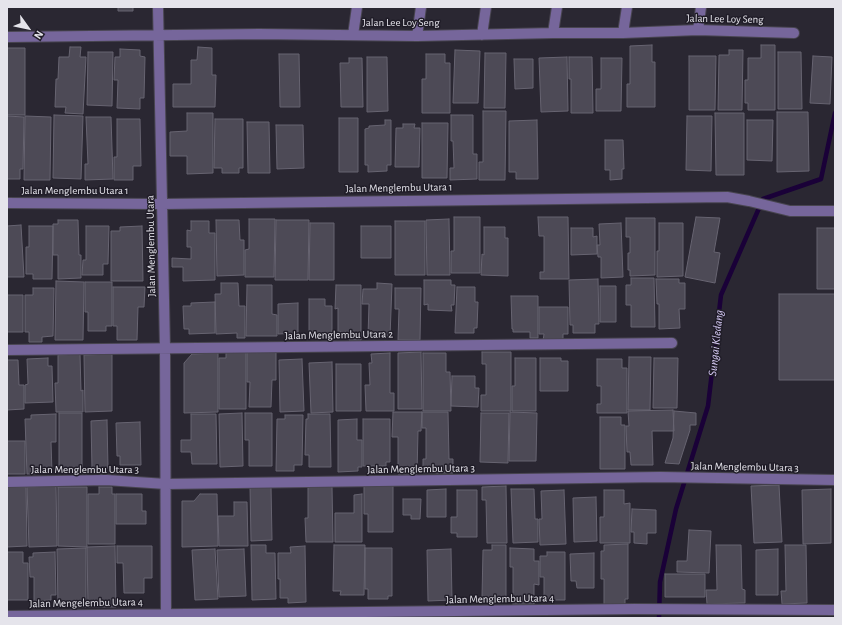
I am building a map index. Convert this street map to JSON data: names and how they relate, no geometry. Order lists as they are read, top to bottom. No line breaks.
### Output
{"streets":{"street":["Jalan Lee Loy Seng","Jalan Menglembu Utara 1","Jalan Menglembu Utara","Jalan Menglembu Utara 2","Jalan Menglembu Utara 3","Jalan Menglembu Utara 4","Jalan Mengelembu Utara 4"]},"crossings":[["Jalan Lee Loy Seng","Jalan Menglembu Utara"],["Jalan Menglembu Utara 1","Jalan Menglembu Utara"],["Jalan Menglembu Utara","Jalan Menglembu Utara 2"],["Jalan Menglembu Utara","Jalan Menglembu Utara 3"],["Jalan Menglembu Utara","Jalan Menglembu Utara 4"],["Jalan Menglembu Utara","Jalan Mengelembu Utara 4"],["Jalan Menglembu Utara 4","Jalan Mengelembu Utara 4"]],"water":["Sungai Kledang"],"north":"bottom right"}
